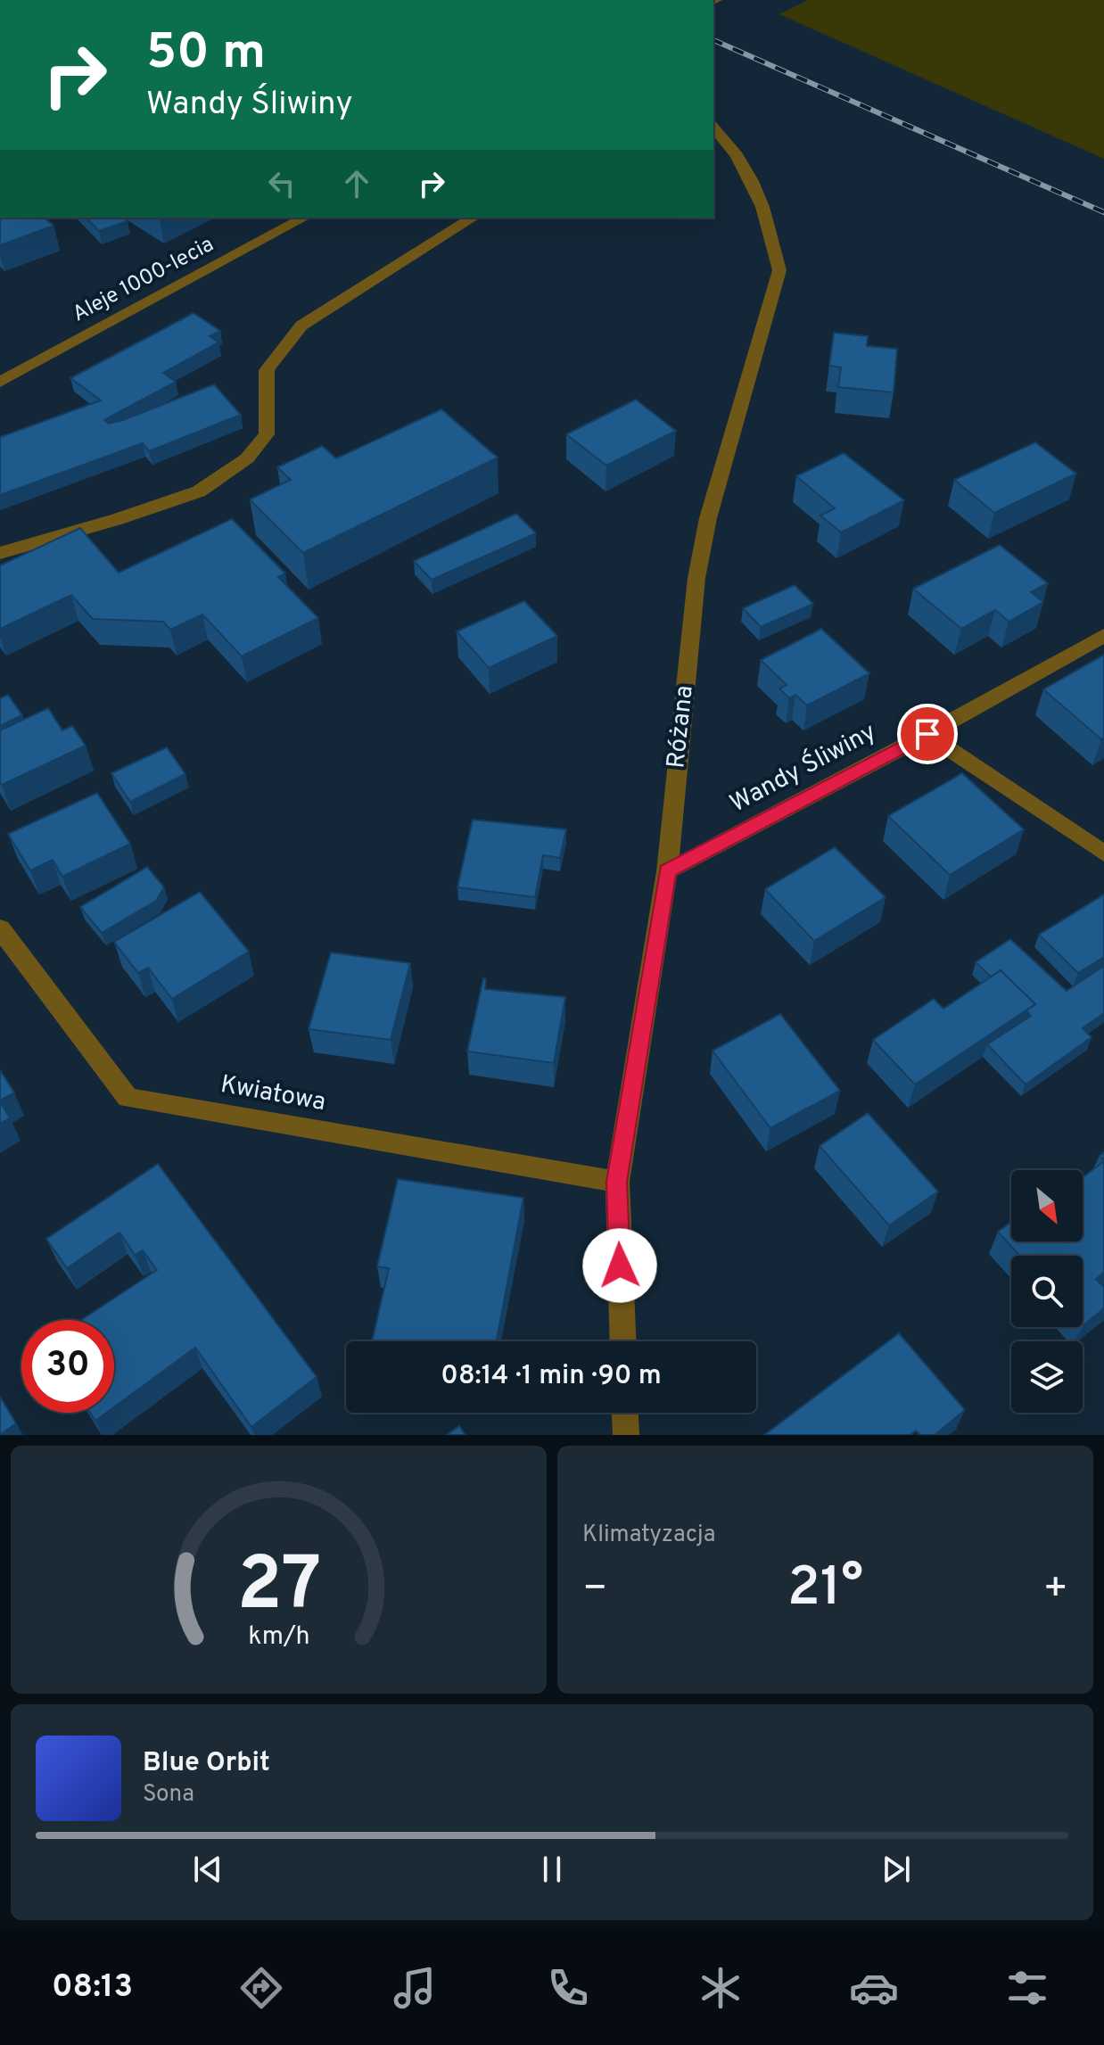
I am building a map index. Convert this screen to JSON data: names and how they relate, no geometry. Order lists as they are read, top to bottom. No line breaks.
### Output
{"streets":{"street":["Aleje 1000-lecia","Różana","Wandy Śliwiny","Kwiatowa"]},"crossings":[["Różana","Wandy Śliwiny"],["Różana","Kwiatowa"]],"north":"bottom right","page":{"turn":["50 m","Wandy Śliwiny"],"limit":"30","trip":"08:14 · 1 min · 90 m","tile":"Klimatyzacja","heat":["−","21°","+"],"song":["Blue Orbit","Sona"],"tabs":"08:13","gauge":["27","km/h"]}}
